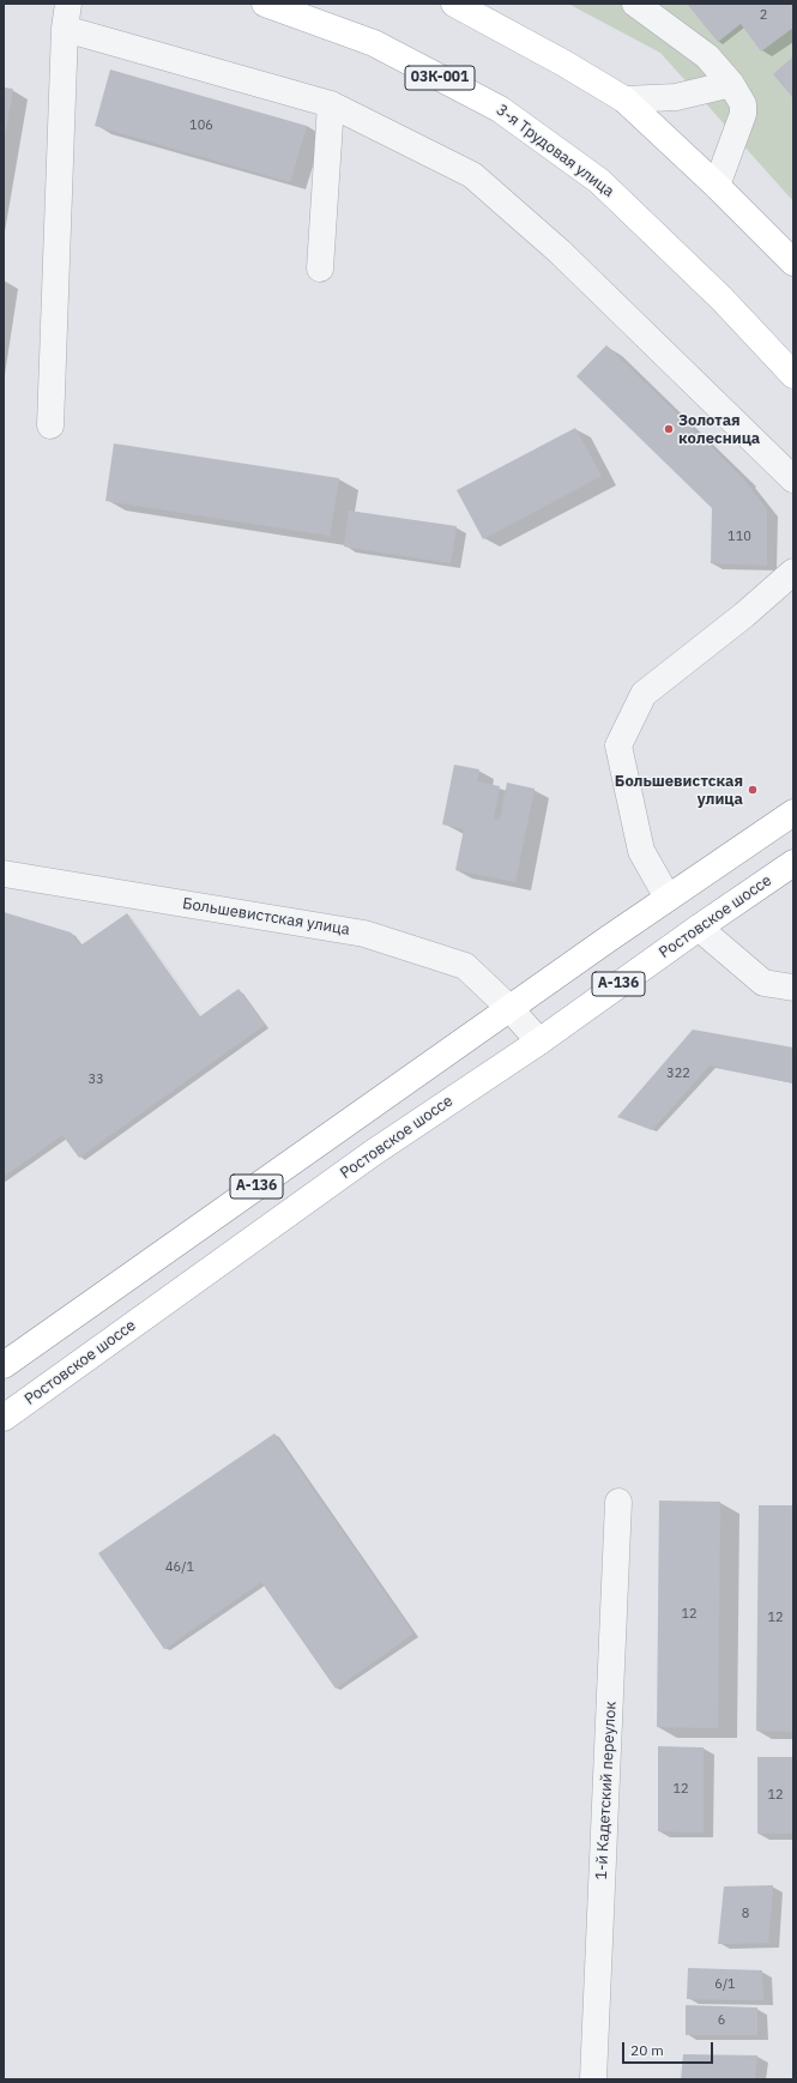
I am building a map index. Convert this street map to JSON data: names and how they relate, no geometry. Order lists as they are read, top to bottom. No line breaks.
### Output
{"streets":{"main road":["03К-001","3-я Трудовая улица","Ростовское шоссе","А-136"],"street":["Большевистская улица","1-й Кадетский переулок"]},"crossings":[["Большевистская улица","Ростовское шоссе"],["Большевистская улица","А-136"]],"places":["Золотая колесница","Большевистская улица"],"house_numbers":["2","106","110","322","33","46/1","12","12","12","12","8","6/1","6"],"scale_bar":"20 m"}
